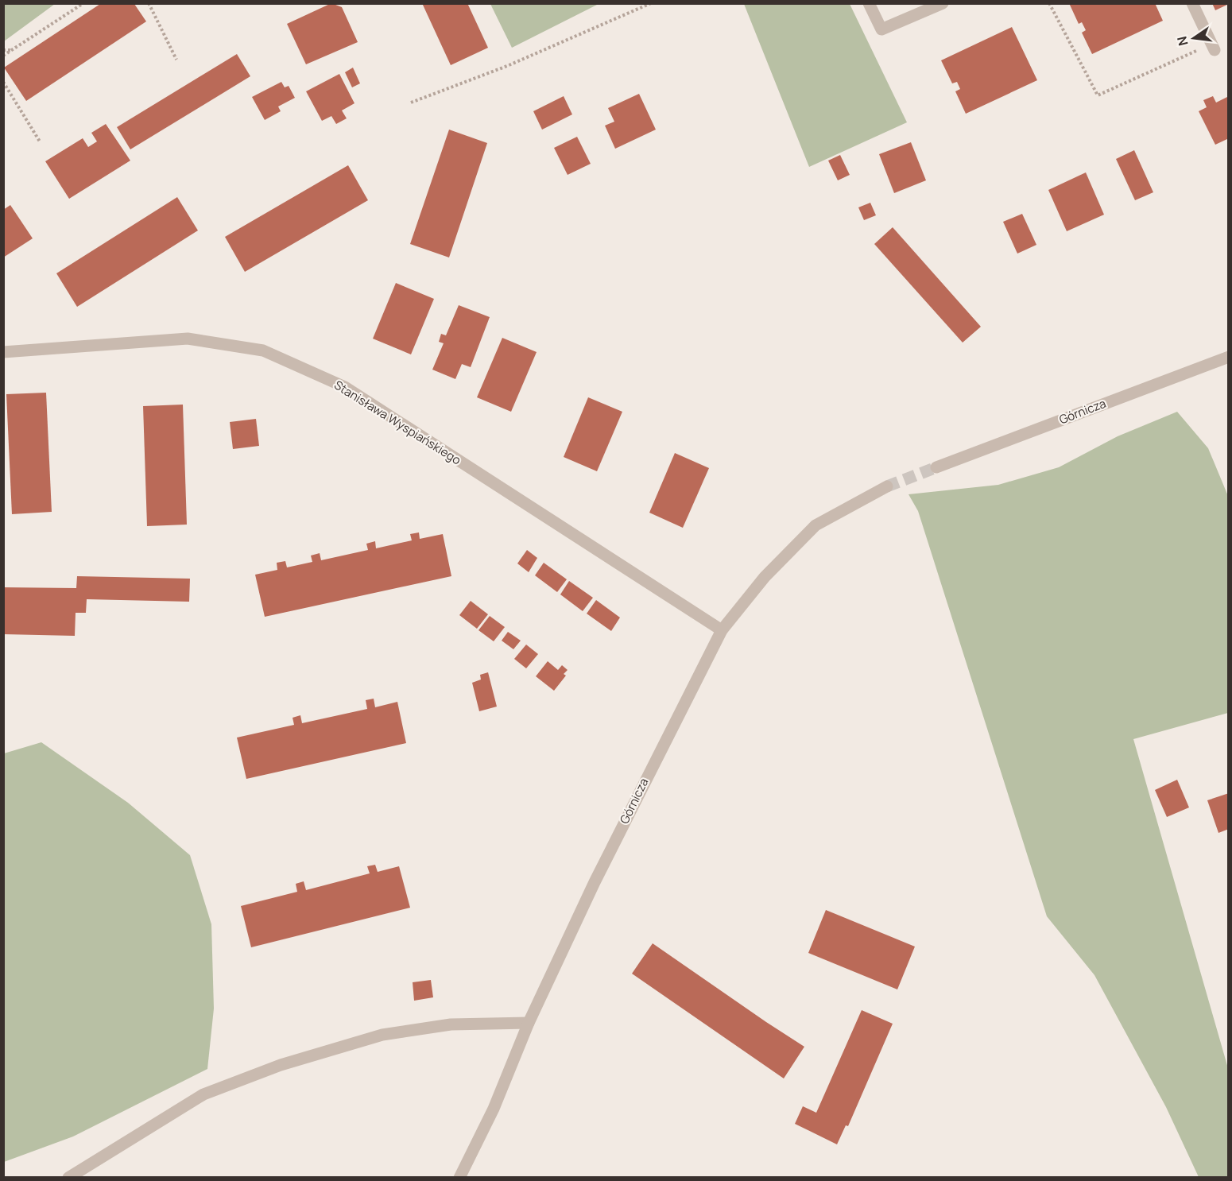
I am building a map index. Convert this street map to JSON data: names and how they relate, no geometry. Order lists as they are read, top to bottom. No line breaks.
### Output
{"streets":{"street":["Górnicza","Stanisława Wyspiańskiego"]},"crossings":[["Górnicza","Stanisława Wyspiańskiego"]],"north":"left"}
